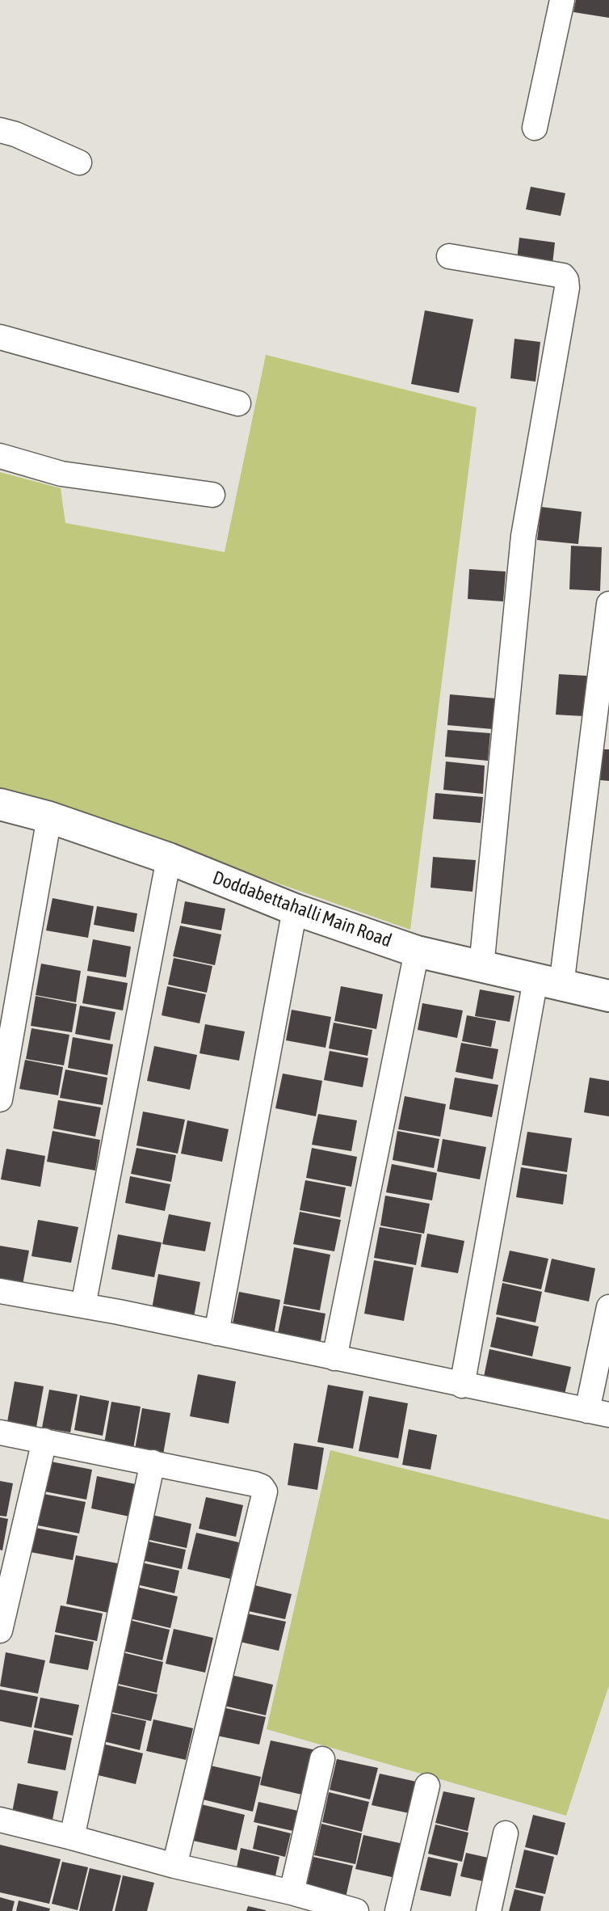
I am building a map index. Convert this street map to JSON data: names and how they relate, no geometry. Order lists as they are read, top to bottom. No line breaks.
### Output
{"streets":{"street":["Doddabettahalli Main Road"]}}
